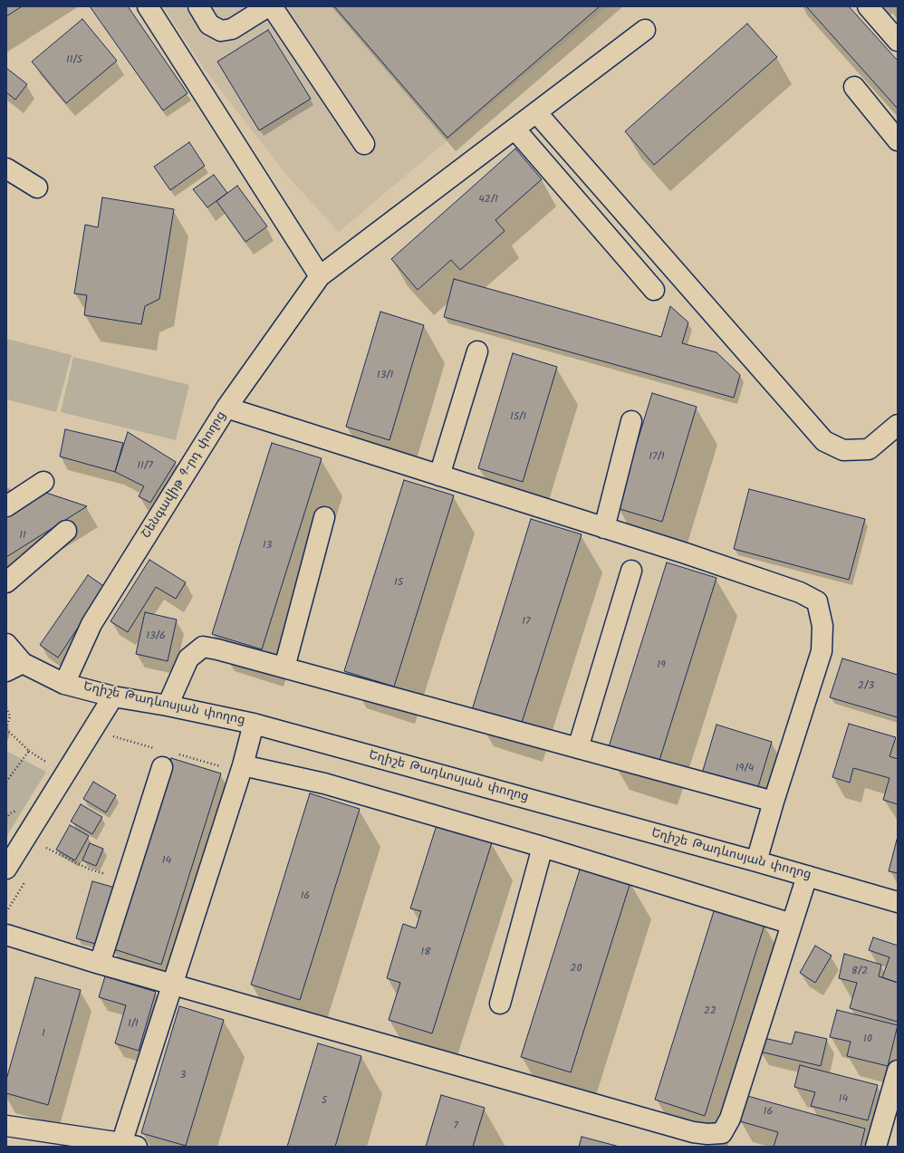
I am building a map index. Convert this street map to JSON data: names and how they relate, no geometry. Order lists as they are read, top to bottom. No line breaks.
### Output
{"streets":{"street":["Շենգավիթ 9-րդ փողոց","Եղիշե Թադևոսյան փողոց"]},"crossings":[["Շենգավիթ 9-րդ փողոց","Եղիշե Թադևոսյան փողոց"]],"house_numbers":["11/5","42/1","13/1","15/1","17/1","11/7","11","13","15","17","13/6","19","2/3","19/4","14","16","18","20","8/2","22","1/1","1","10","3","14","5","16","7"]}
